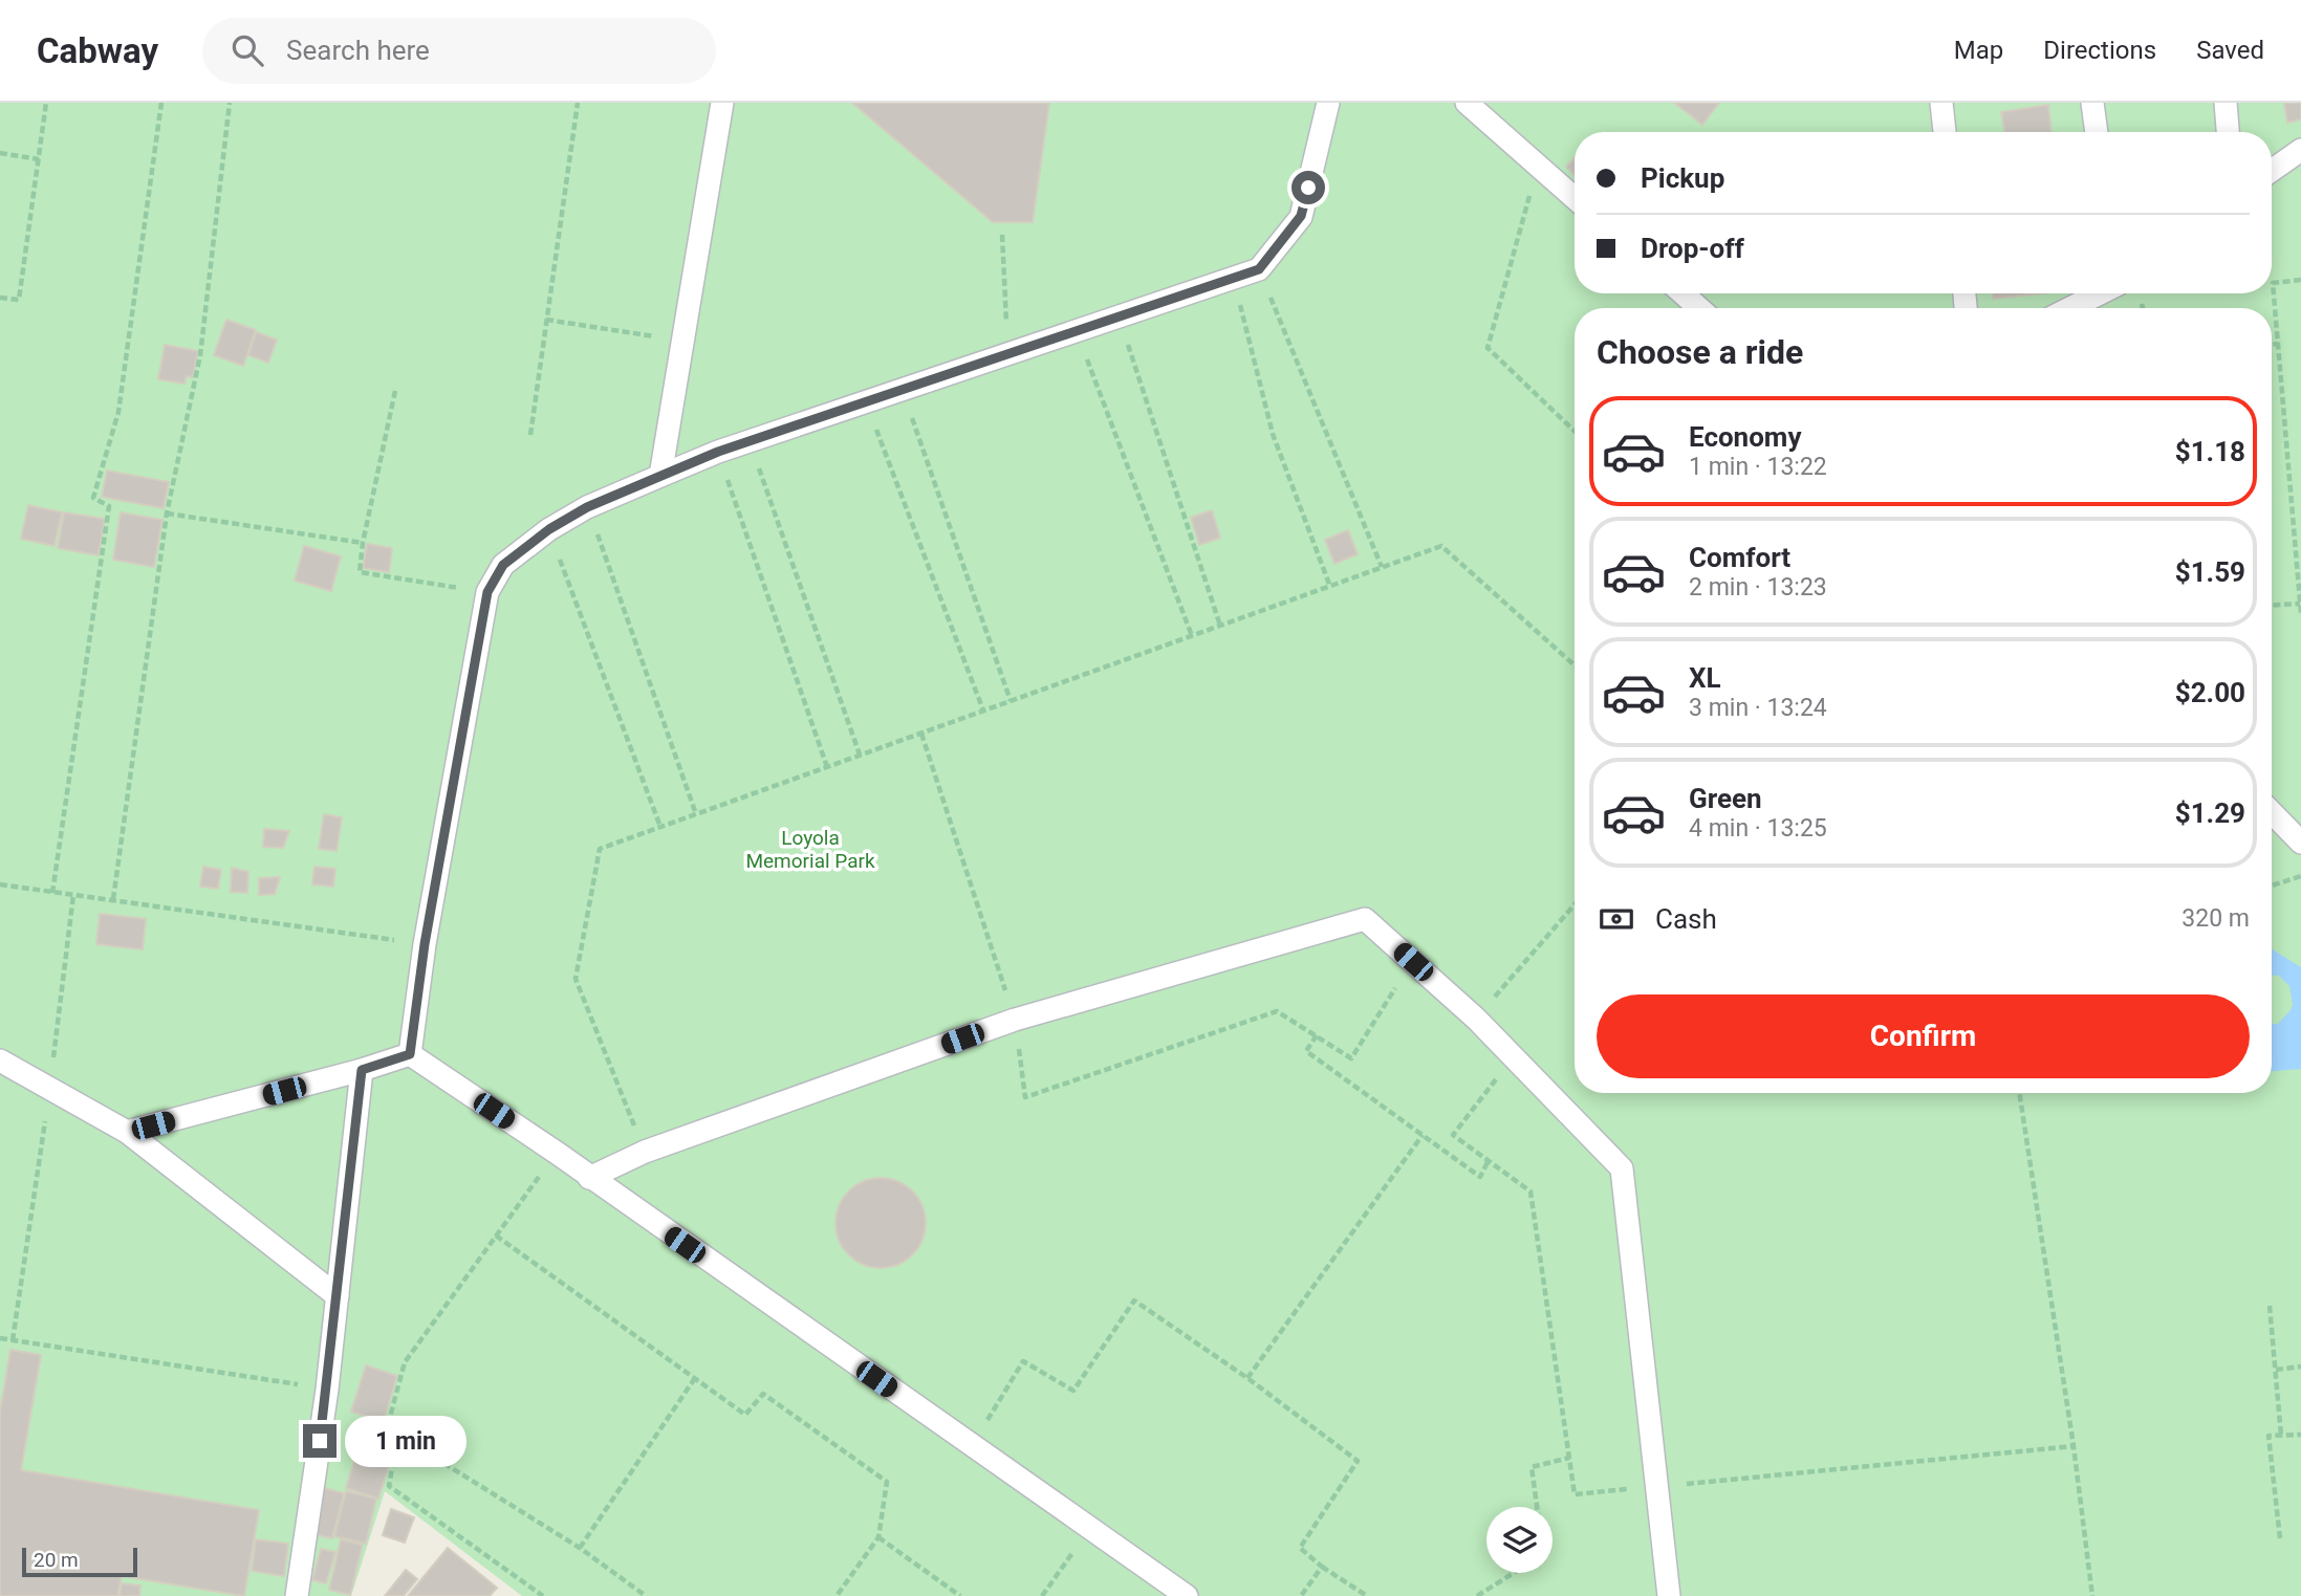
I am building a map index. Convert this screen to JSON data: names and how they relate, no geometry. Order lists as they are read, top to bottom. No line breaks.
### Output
{"parks":["Loyola Memorial Park"],"scale_bar":"20 m","page":{"header":"Cabway","search":"Search here","nav":["Map","Directions","Saved"],"banner":["Pickup","Drop-off"],"heading":"Choose a ride","list":[{"name":"Economy","note":"1 min · 13:22","value":"$1.18"},{"name":"Comfort","note":"2 min · 13:23","value":"$1.59"},{"name":"XL","note":"3 min · 13:24","value":"$2.00"},{"name":"Green","note":"4 min · 13:25","value":"$1.29"}],"pay":["Cash","320 m"],"buttons":"Confirm","bubble":"1 min","scale":"20 m"}}
